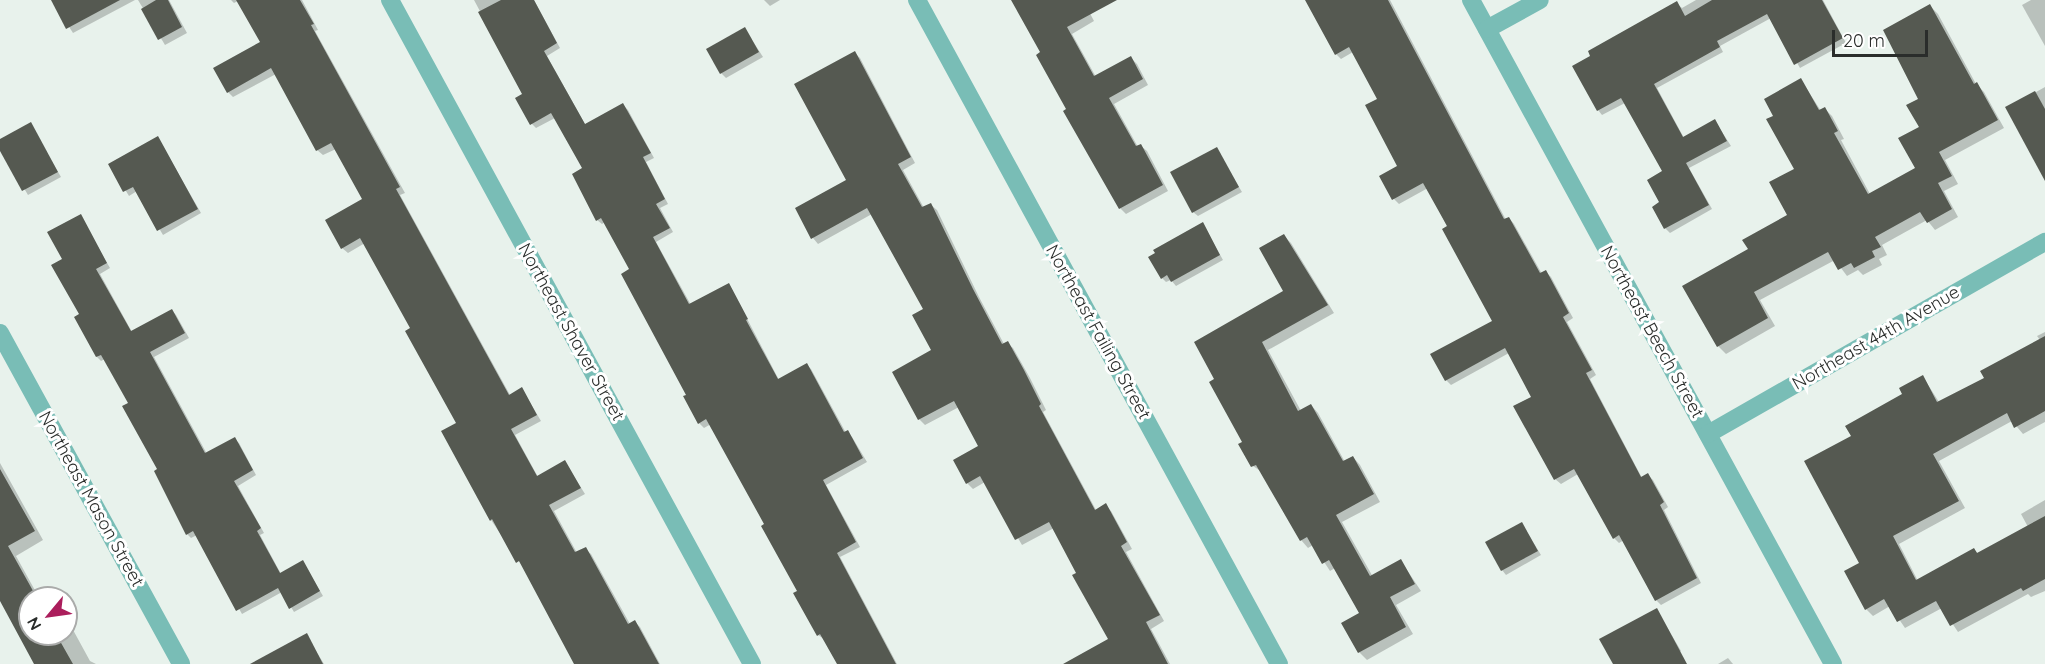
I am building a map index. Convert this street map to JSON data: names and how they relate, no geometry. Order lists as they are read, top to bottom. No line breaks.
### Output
{"streets":{"street":["Northeast Shaver Street","Northeast Failing Street","Northeast Beech Street","Northeast 44th Avenue","Northeast Mason Street"]},"crossings":[["Northeast Beech Street","Northeast 44th Avenue"]],"scale_bar":"20 m","north":"bottom left"}
